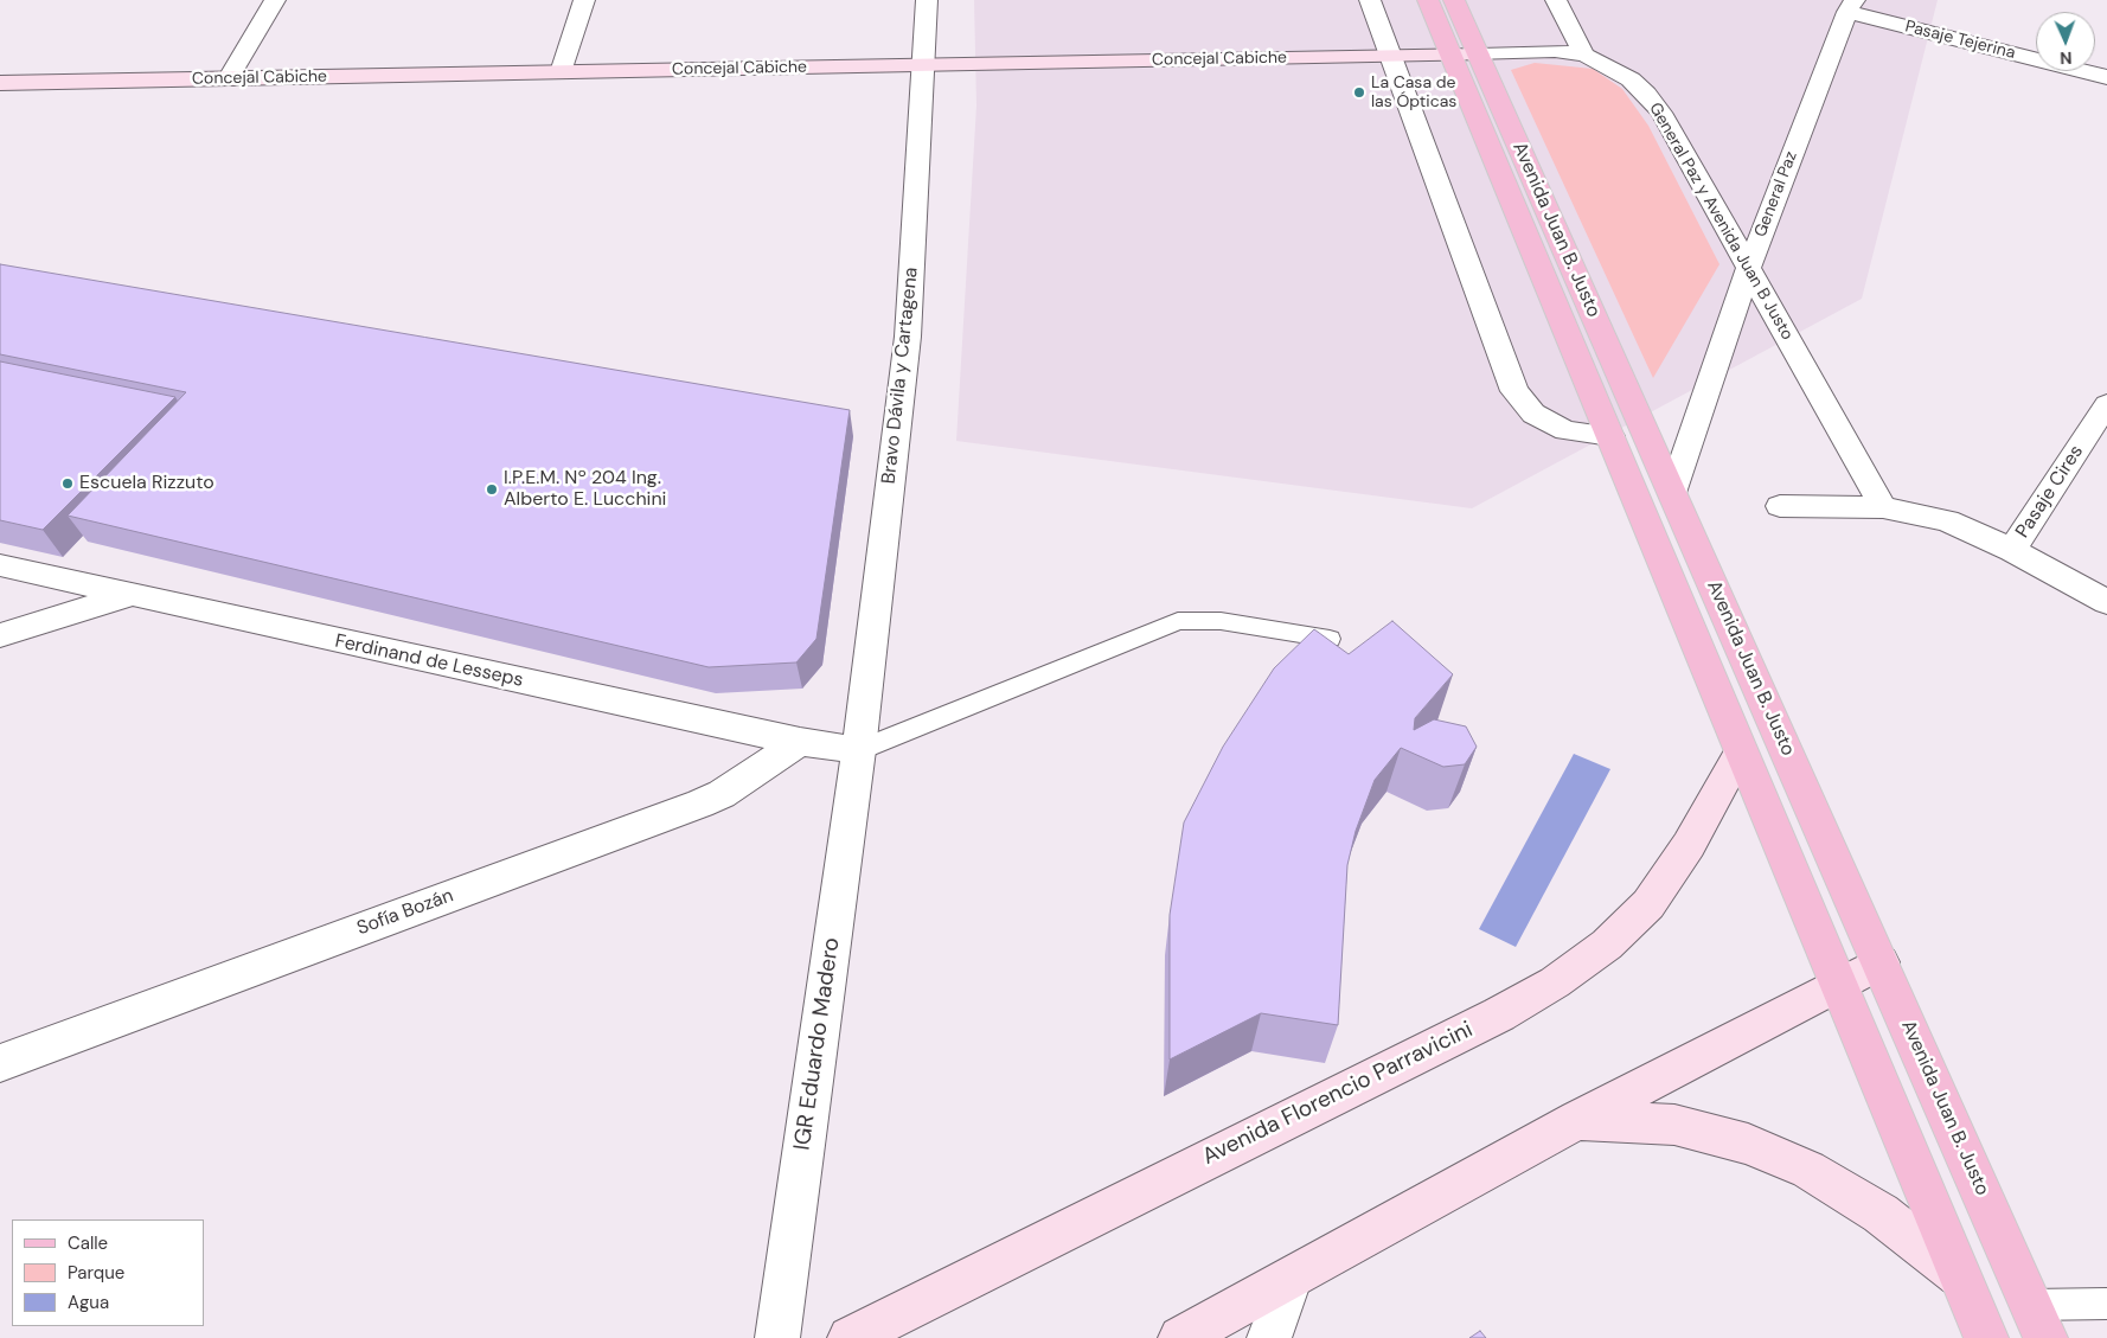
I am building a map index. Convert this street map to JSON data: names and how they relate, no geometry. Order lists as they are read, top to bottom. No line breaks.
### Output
{"streets":{"main road":["Concejal Cabiche","Avenida Juan B. Justo","Avenida Florencio Parravicini"],"street":["Pasaje Tejerina","General Paz","General Paz y Avenida Juan B Justo","Bravo Dávila y Cartagena","Pasaje Cires","Ferdinand de Lesseps","Sofía Bozán","IGR Eduardo Madero"]},"crossings":[["Pasaje Tejerina","General Paz"],["Concejal Cabiche","General Paz y Avenida Juan B Justo"],["Concejal Cabiche","Avenida Juan B. Justo"],["Concejal Cabiche","Bravo Dávila y Cartagena"],["General Paz","General Paz y Avenida Juan B Justo"],["General Paz","Avenida Juan B. Justo"],["General Paz y Avenida Juan B Justo","Avenida Juan B. Justo"],["Avenida Juan B. Justo","Avenida Florencio Parravicini"],["Bravo Dávila y Cartagena","Ferdinand de Lesseps"],["Bravo Dávila y Cartagena","IGR Eduardo Madero"],["Ferdinand de Lesseps","Sofía Bozán"],["Ferdinand de Lesseps","IGR Eduardo Madero"]],"places":["La Casa de las Ópticas","Escuela Rizzuto","I.P.E.M. Nº 204 Ing. Alberto E. Lucchini"],"legend":["Calle","Parque","Agua"],"north":"bottom"}
